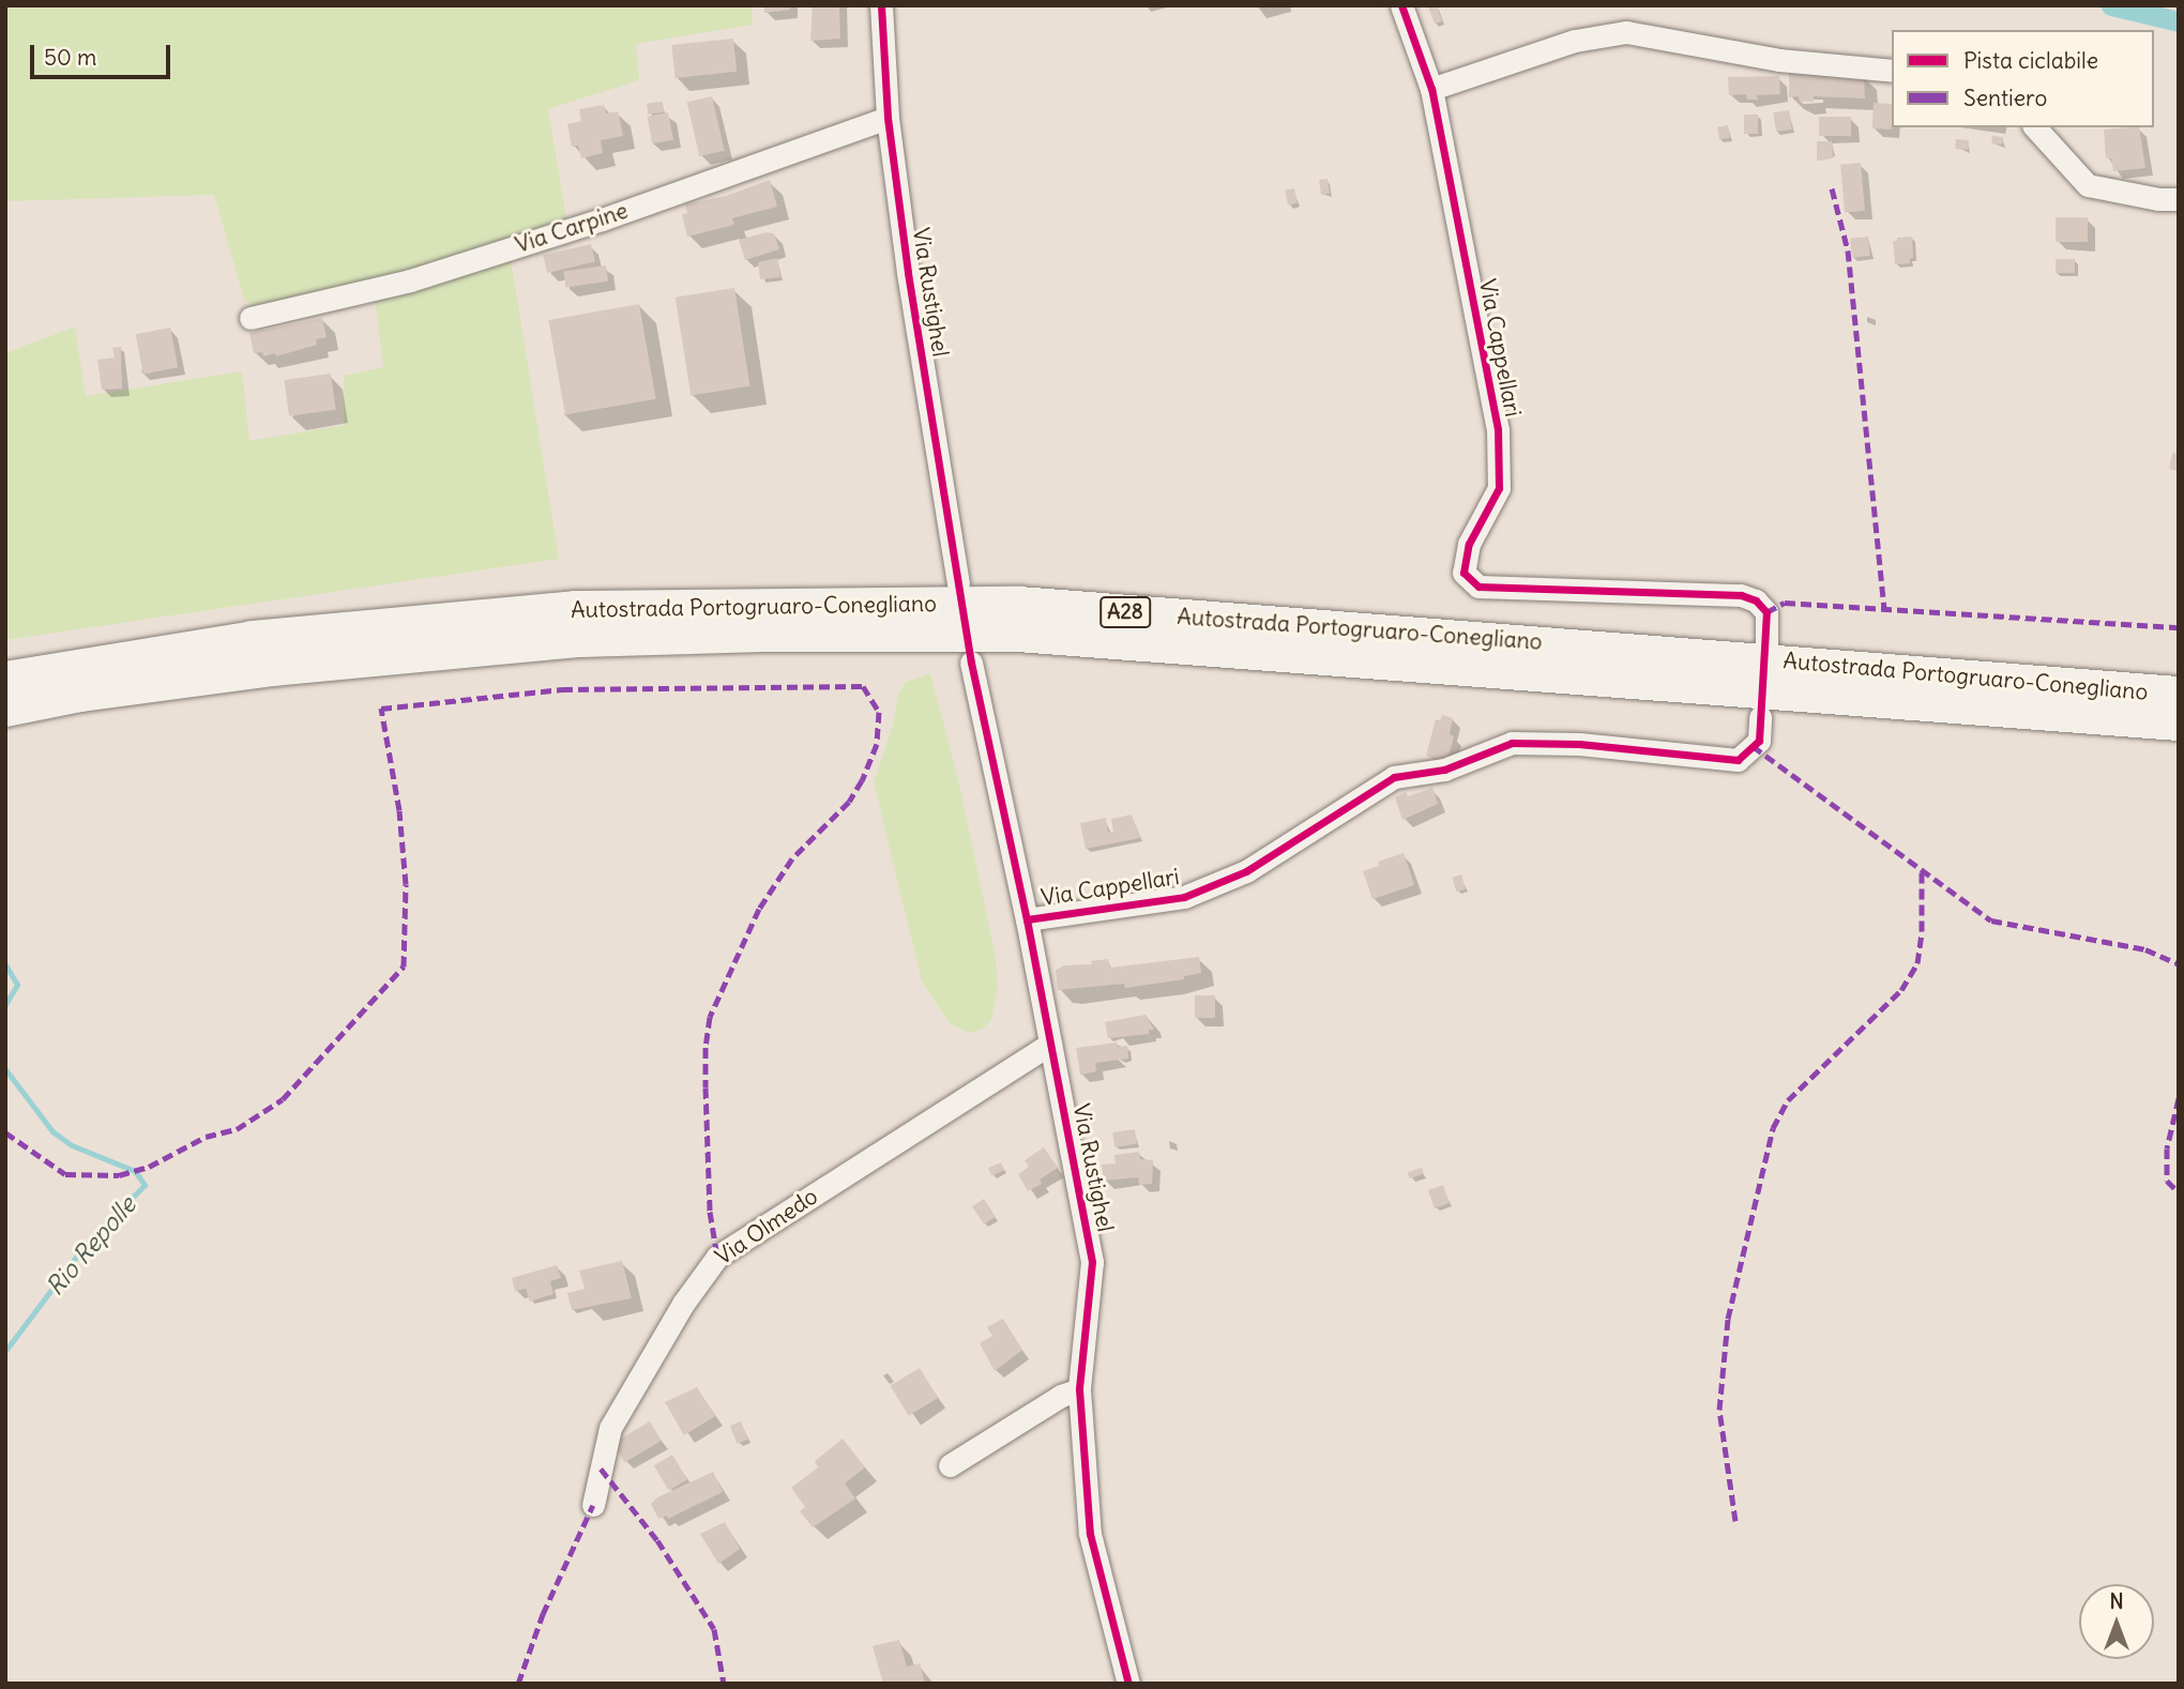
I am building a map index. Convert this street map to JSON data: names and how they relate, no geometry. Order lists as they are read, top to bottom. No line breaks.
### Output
{"streets":{"highway":["Autostrada Portogruaro-Conegliano","A28"],"street":["Via Carpine","Via Rustighel","Via Cappellari","Via Olmedo"]},"crossings":[["Via Carpine","Via Rustighel"],["Via Rustighel","Via Cappellari"],["Via Rustighel","Via Olmedo"]],"water":["Rio Repolle"],"legend":["Pista ciclabile","Sentiero"],"scale_bar":"50 m","north":"top"}
